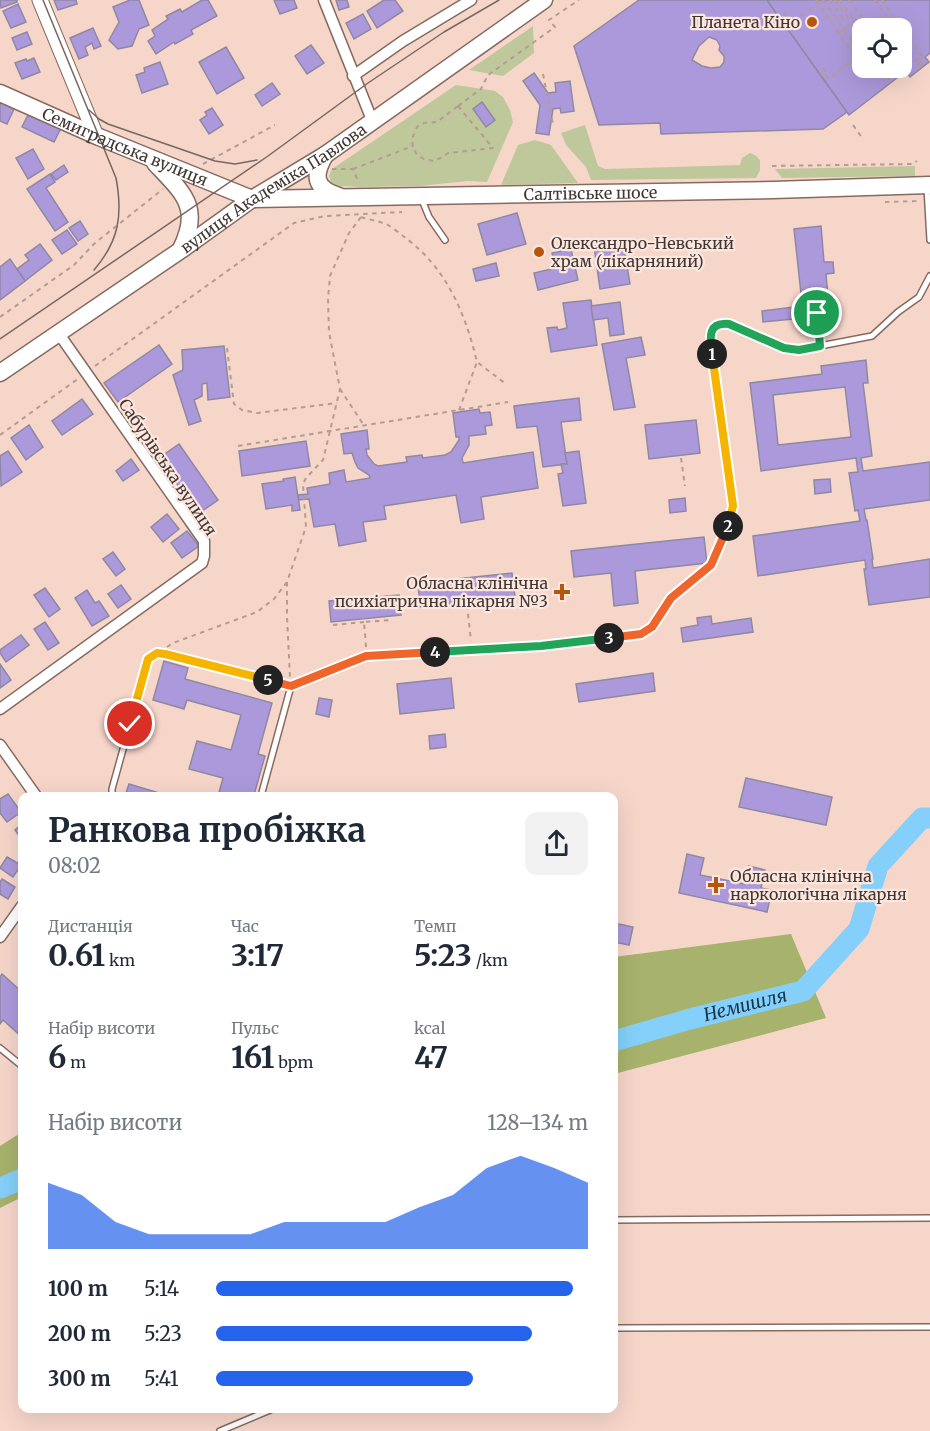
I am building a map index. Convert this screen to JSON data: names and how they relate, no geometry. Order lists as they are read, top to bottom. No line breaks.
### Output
{"streets":{"main road":["Семиградська вулиця","вулиця Академіка Павлова","Салтівське шосе"],"street":["Сабурівська вулиця"]},"crossings":[["Семиградська вулиця","вулиця Академіка Павлова"],["Семиградська вулиця","Салтівське шосе"],["вулиця Академіка Павлова","Салтівське шосе"],["вулиця Академіка Павлова","Сабурівська вулиця"]],"water":["Немишля"],"places":{"other":["Планета Кіно","Олександро-Невський храм (лікарняний)"],"health":["Обласна клінічна психіатрична лікарня №3","Обласна клінічна наркологічна лікарня"]},"page":{"pins":["1","2","3","4","5"],"heading":["Ранкова пробіжка","08:02"],"stats":[["Дистанція","0.61 km"],["Час","3:17"],["Темп","5:23 /km"],["Набір висоти","6 m"],["Пульс","161 bpm"],["kcal","47"]],"chart":["Набір висоти","128–134 m"],"list":[{"name":"100 m","note":"5:14"},{"name":"200 m","note":"5:23"},{"name":"300 m","note":"5:41"}]}}
